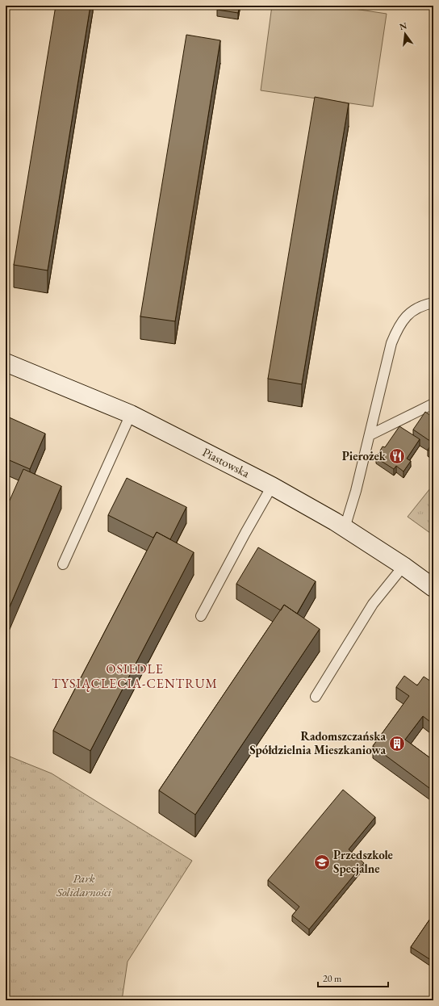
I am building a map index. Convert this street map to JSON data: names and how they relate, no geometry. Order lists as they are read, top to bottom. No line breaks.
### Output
{"streets":{"street":["Piastowska"]},"districts":["OSIEDLE TYSIĄCLECIA-CENTRUM"],"parks":["Park Solidarności"],"places":{"restaurant":["Pierożek"],"building":["Radomszczańska Spółdzielnia Mieszkaniowa"],"school or university":["Przedszkole Specjalne"]},"scale_bar":"20 m","north":"top"}
